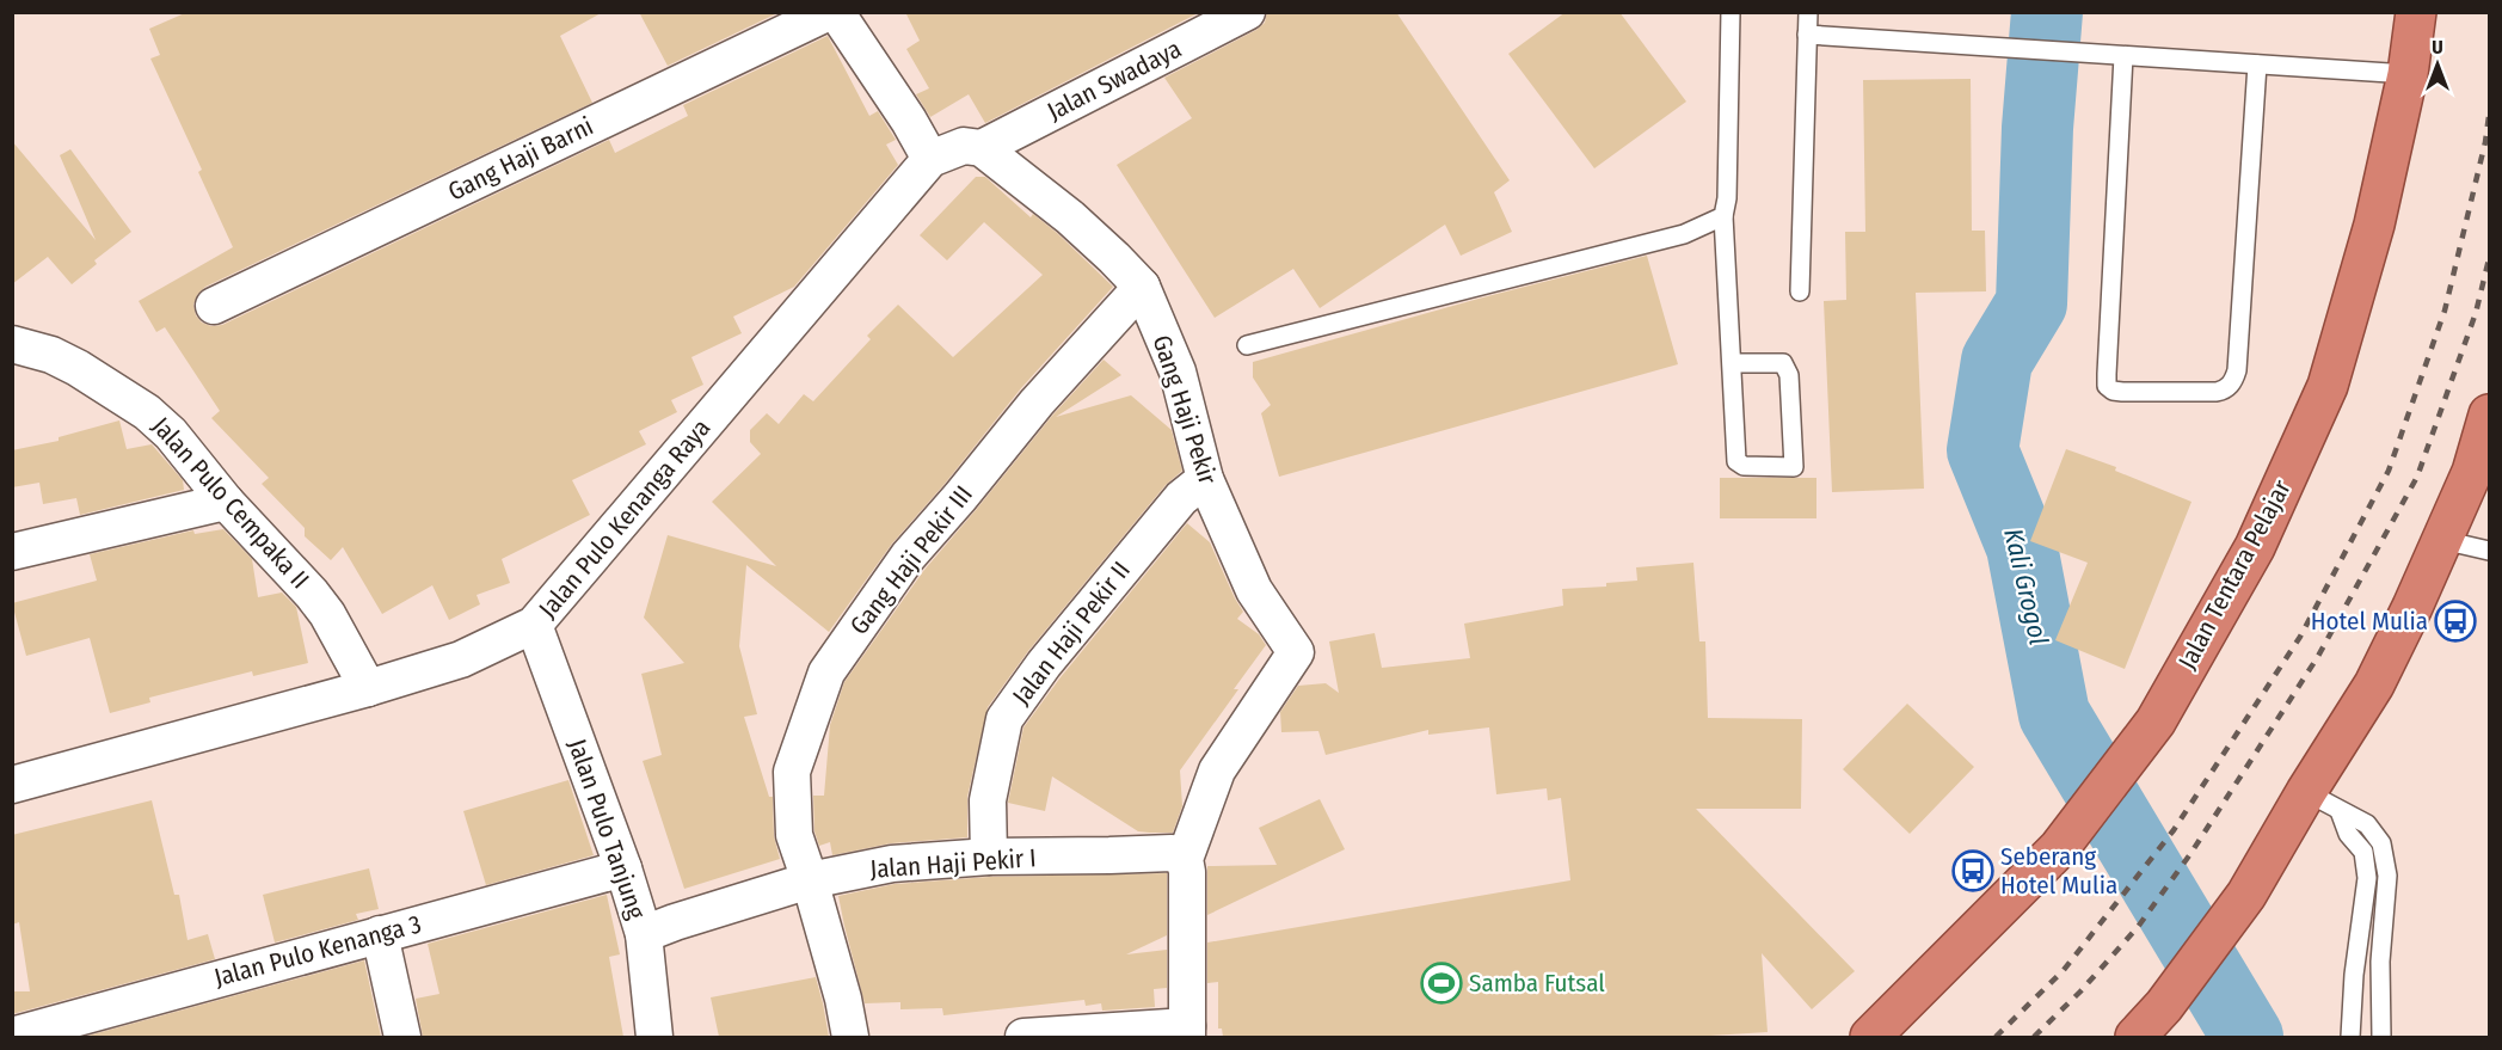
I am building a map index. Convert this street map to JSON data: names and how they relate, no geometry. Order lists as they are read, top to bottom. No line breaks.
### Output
{"streets":{"highway":["Jalan Tentara Pelajar"],"street":["Jalan Swadaya","Gang Haji Barni","Gang Haji Pekir","Jalan Pulo Cempaka II","Jalan Pulo Kenanga Raya","Gang Haji Pekir III","Jalan Haji Pekir II","Jalan Pulo Tanjung","Jalan Haji Pekir I","Jalan Pulo Kenanga 3"]},"crossings":[["Jalan Swadaya","Gang Haji Pekir"],["Gang Haji Pekir","Gang Haji Pekir III"],["Gang Haji Pekir","Jalan Haji Pekir II"],["Gang Haji Pekir","Jalan Haji Pekir I"],["Jalan Pulo Cempaka II","Jalan Pulo Kenanga Raya"],["Jalan Pulo Kenanga Raya","Jalan Pulo Tanjung"],["Gang Haji Pekir III","Jalan Haji Pekir I"],["Jalan Haji Pekir II","Jalan Haji Pekir I"],["Jalan Pulo Tanjung","Jalan Haji Pekir I"],["Jalan Pulo Tanjung","Jalan Pulo Kenanga 3"]],"water":["Kali Grogol"],"places":{"bus stop":["Hotel Mulia","Seberang Hotel Mulia"],"sports":["Samba Futsal"]},"north":"top"}
